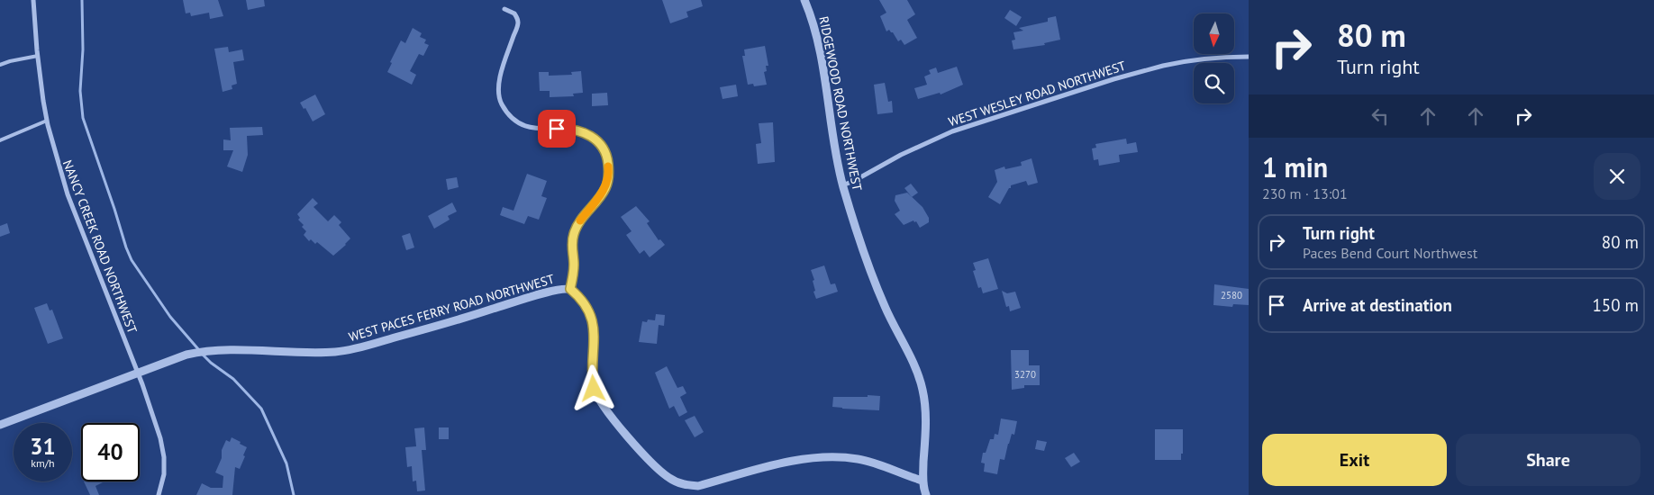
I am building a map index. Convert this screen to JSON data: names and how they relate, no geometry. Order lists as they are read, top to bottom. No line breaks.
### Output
{"streets":{"street":["WEST WESLEY ROAD NORTHWEST","RIDGEWOOD ROAD NORTHWEST","NANCY CREEK ROAD NORTHWEST","WEST PACES FERRY ROAD NORTHWEST"]},"crossings":[["WEST WESLEY ROAD NORTHWEST","RIDGEWOOD ROAD NORTHWEST"],["RIDGEWOOD ROAD NORTHWEST","WEST PACES FERRY ROAD NORTHWEST"],["NANCY CREEK ROAD NORTHWEST","WEST PACES FERRY ROAD NORTHWEST"]],"house_numbers":["2580","3270"],"north":"bottom","page":{"turn":["80 m","Turn right"],"heading":["1 min","230 m · 13:01"],"list":[{"name":"Turn right","note":"Paces Bend Court Northwest","value":"80 m"},{"name":"Arrive at destination","value":"150 m"}],"speed":"31 km/h","limit":"40","buttons":["Exit","Share"]}}
